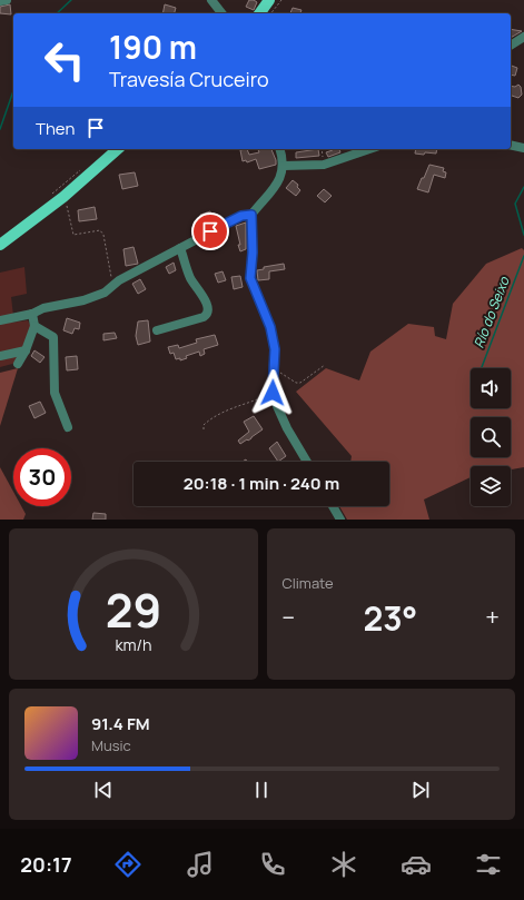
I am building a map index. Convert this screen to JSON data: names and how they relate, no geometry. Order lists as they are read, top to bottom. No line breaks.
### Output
{"water":["Río do Seixo"],"page":{"turn":["190 m","Travesía Cruceiro"],"then":"Then","limit":"30","trip":"20:18 · 1 min · 240 m","tile":"Climate","heat":["−","23°","+"],"song":["91.4 FM","Music"],"tabs":"20:17","gauge":["29","km/h"]}}
